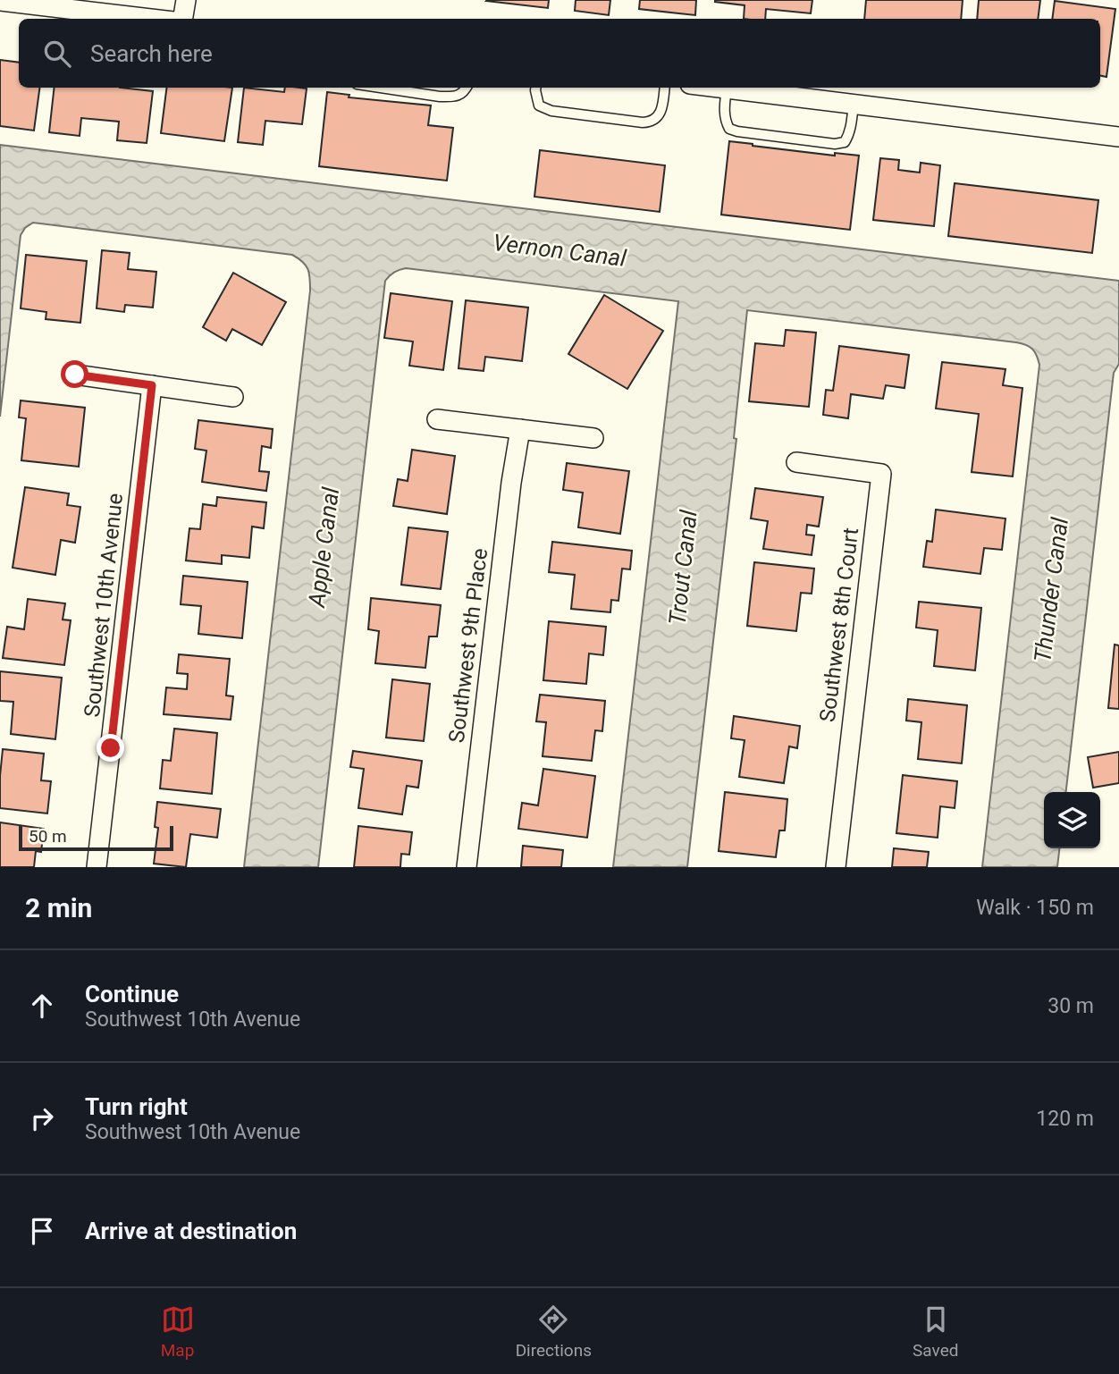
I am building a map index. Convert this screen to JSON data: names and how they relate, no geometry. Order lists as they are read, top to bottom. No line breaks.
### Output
{"streets":{"street":["Southwest 10th Avenue","Southwest 8th Court","Southwest 9th Place"]},"water":["Vernon Canal","Apple Canal","Trout Canal","Thunder Canal"],"scale_bar":"50 m","page":{"search":"Search here","scale":"50 m","heading":["2 min","Walk · 150 m"],"list":[["Continue","Southwest 10th Avenue","30 m"],["Turn right","Southwest 10th Avenue","120 m"],"Arrive at destination"],"nav":["Map","Directions","Saved"]}}
